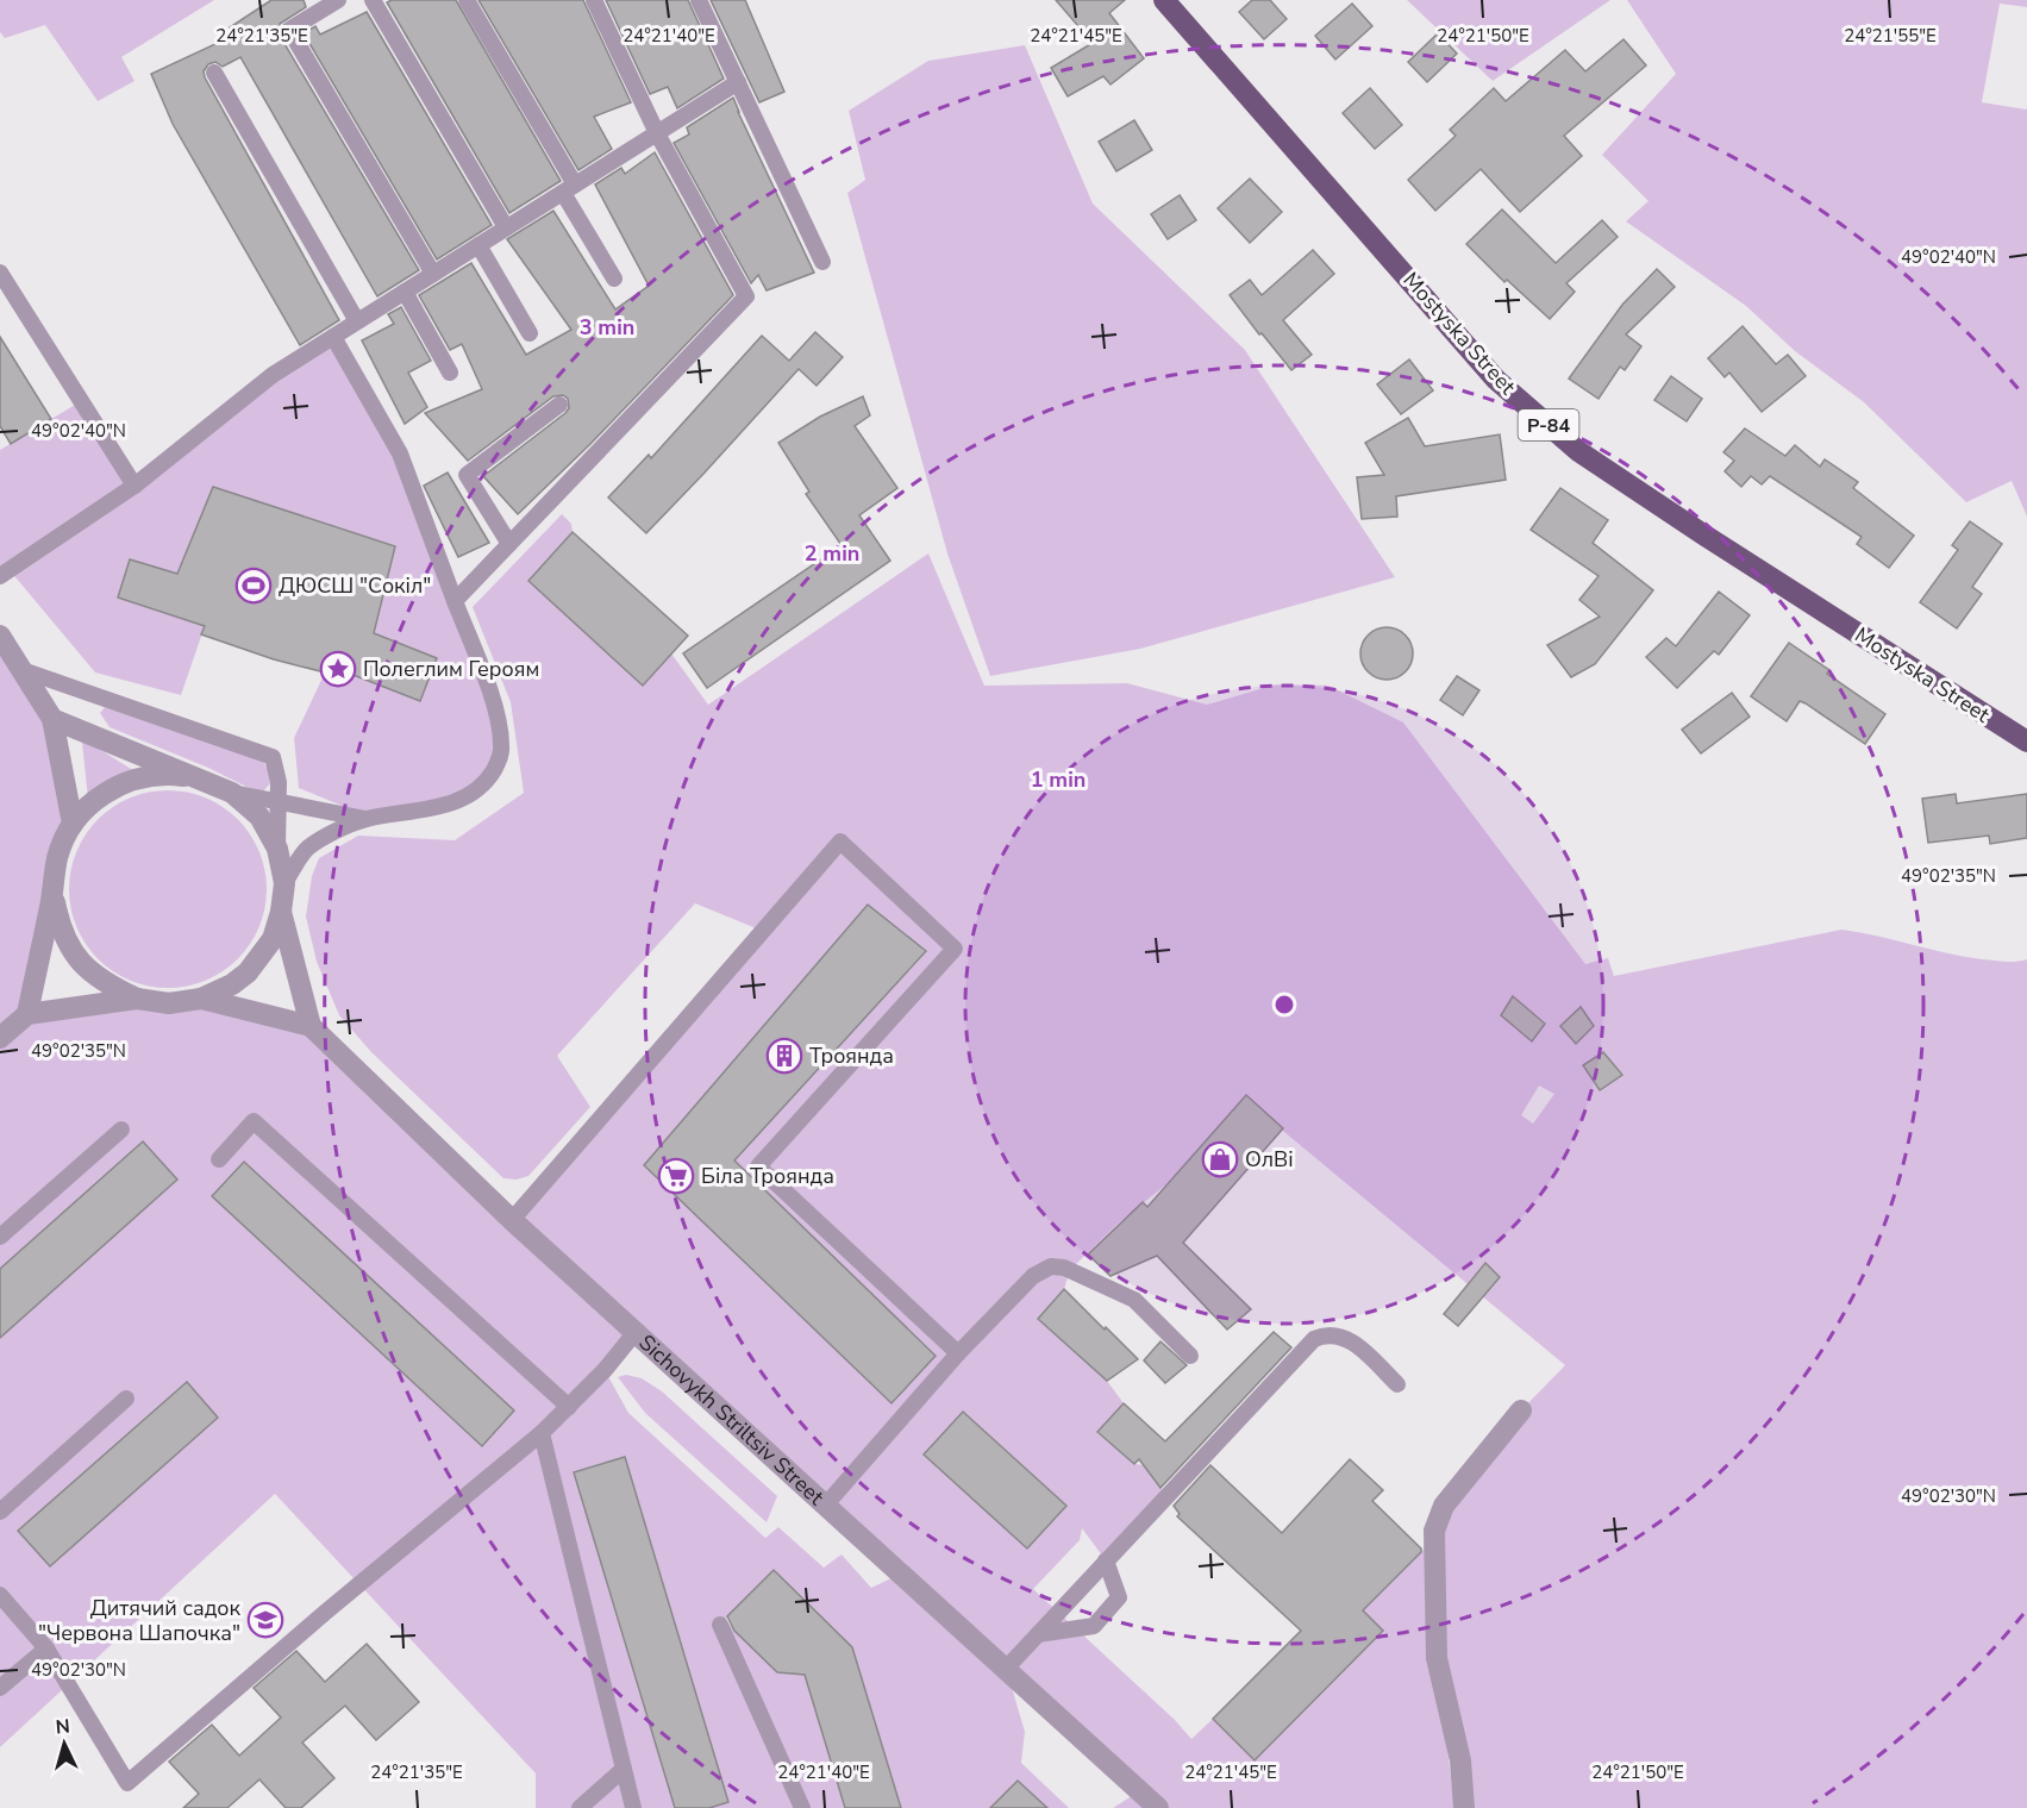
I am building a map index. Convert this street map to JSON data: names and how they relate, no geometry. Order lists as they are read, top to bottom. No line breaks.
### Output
{"streets":{"main road":["Mostyska Street","Р-84"],"street":["Sichovykh Striltsiv Street"]},"places":{"sports":["ДЮСШ \"Сокіл\""],"place":["Полеглим Героям"],"building":["Троянда"],"shop":["ОлВі"],"supermarket":["Біла Троянда"],"school or university":["Дитячий садок \"Червона Шапочка\""]},"north":"top","coordinates":["24°21'35\"E","24°21'40\"E","24°21'45\"E","24°21'50\"E","24°21'55\"E","49°02'40\"N","49°02'35\"N","49°02'30\"N"],"rings":["3 min","2 min","1 min"]}
